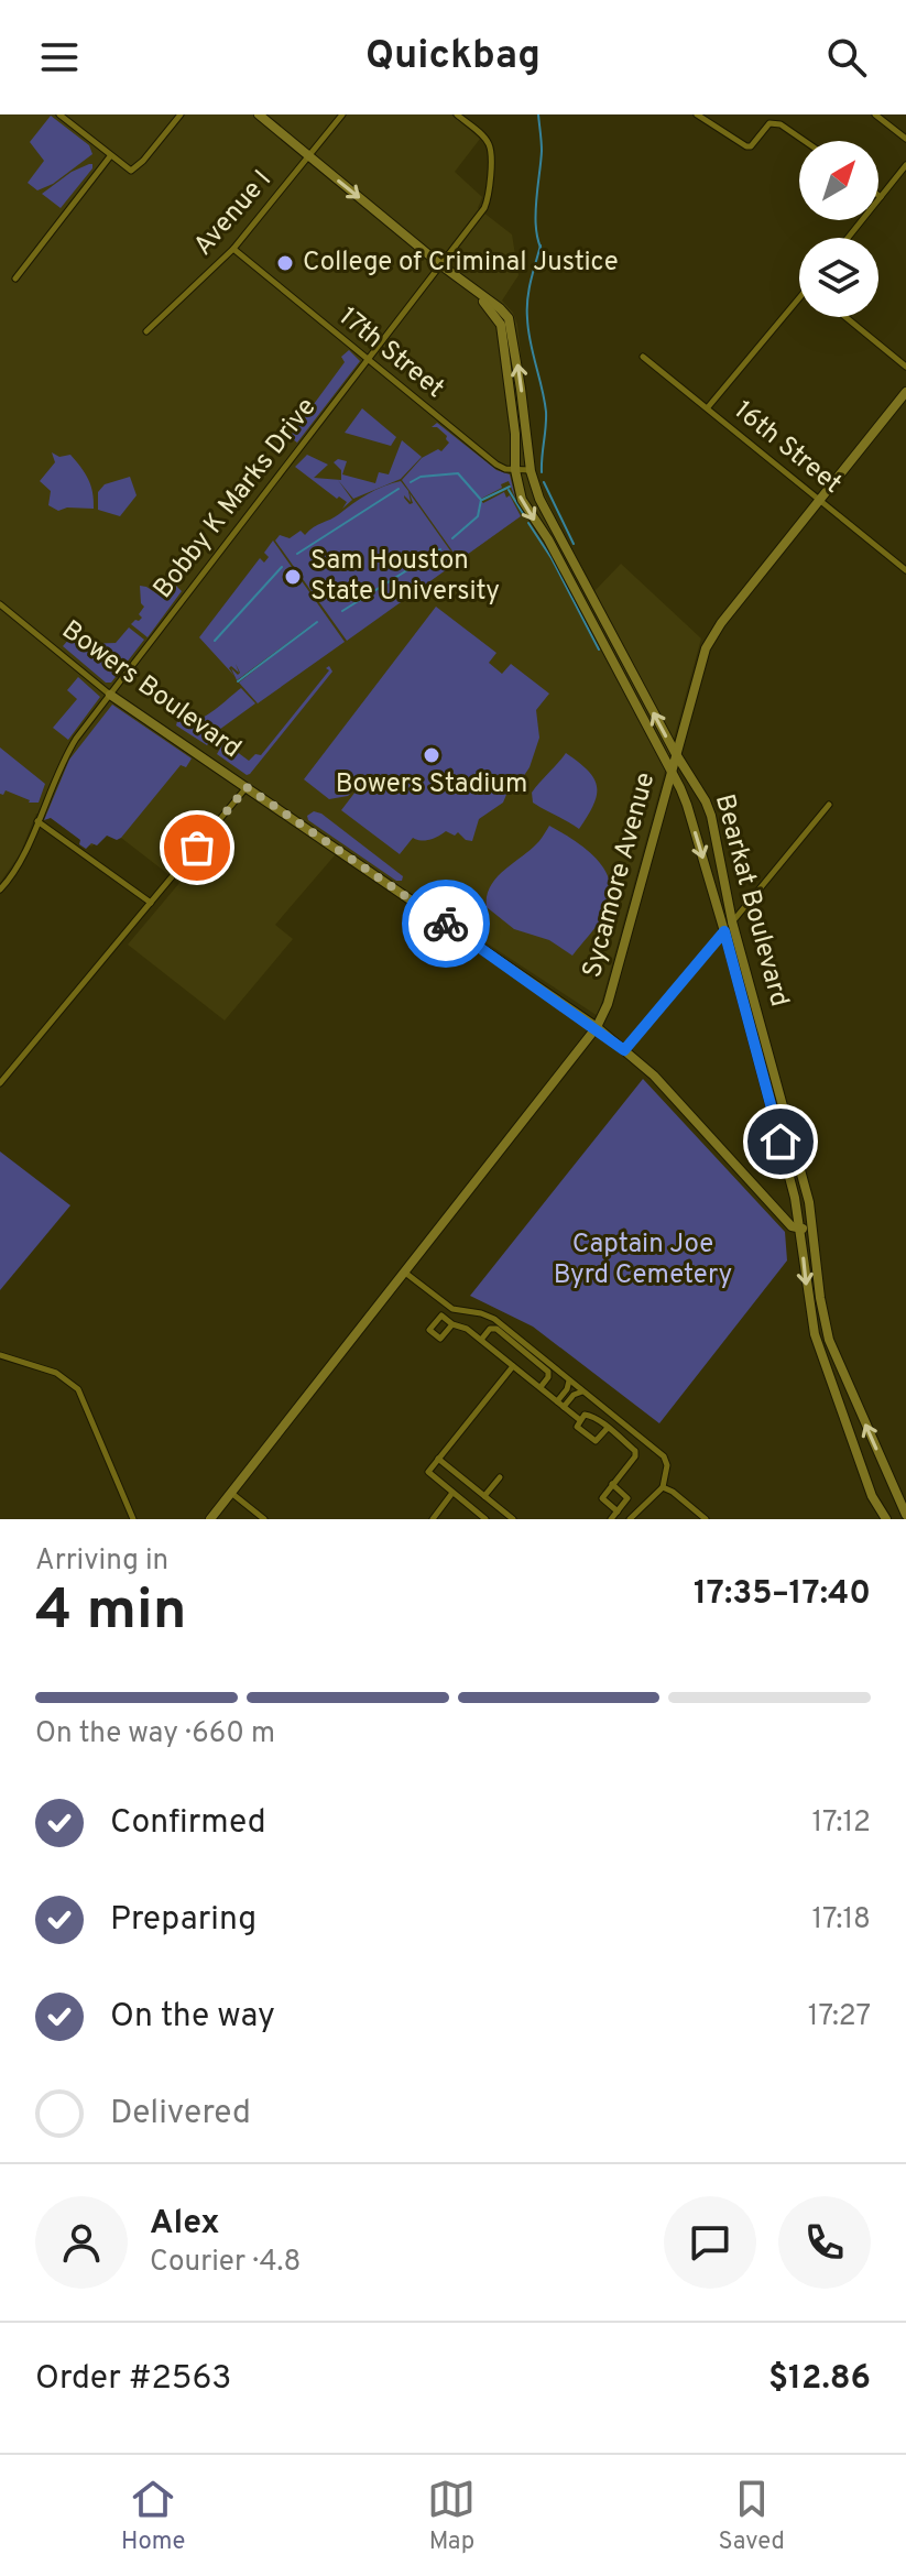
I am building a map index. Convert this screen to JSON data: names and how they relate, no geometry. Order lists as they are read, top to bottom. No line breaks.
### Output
{"streets":{"street":["Avenue I","17th Street","16th Street","Bobby K Marks Drive","Bowers Boulevard","Sycamore Avenue","Bearkat Boulevard"]},"crossings":[["Avenue I","17th Street"],["Avenue I","Bearkat Boulevard"],["17th Street","Bobby K Marks Drive"],["17th Street","Bearkat Boulevard"],["16th Street","Sycamore Avenue"],["Bobby K Marks Drive","Bowers Boulevard"],["Bobby K Marks Drive","Bearkat Boulevard"],["Bowers Boulevard","Sycamore Avenue"],["Bowers Boulevard","Bearkat Boulevard"],["Sycamore Avenue","Bearkat Boulevard"]],"parks":["Captain Joe Byrd Cemetery"],"places":["College of Criminal Justice","Sam Houston State University","Bowers Stadium"],"north":"top right","page":{"header":"Quickbag","heading":["4 min","Arriving in","17:35–17:40"],"panel":["Alex","Courier · 4.8","Order #2563","$12.86"],"bar":"On the way · 660 m","list":[["Confirmed","17:12"],["Preparing","17:18"],["On the way","17:27"],"Delivered"],"tabs":["Home","Map","Saved"]}}
